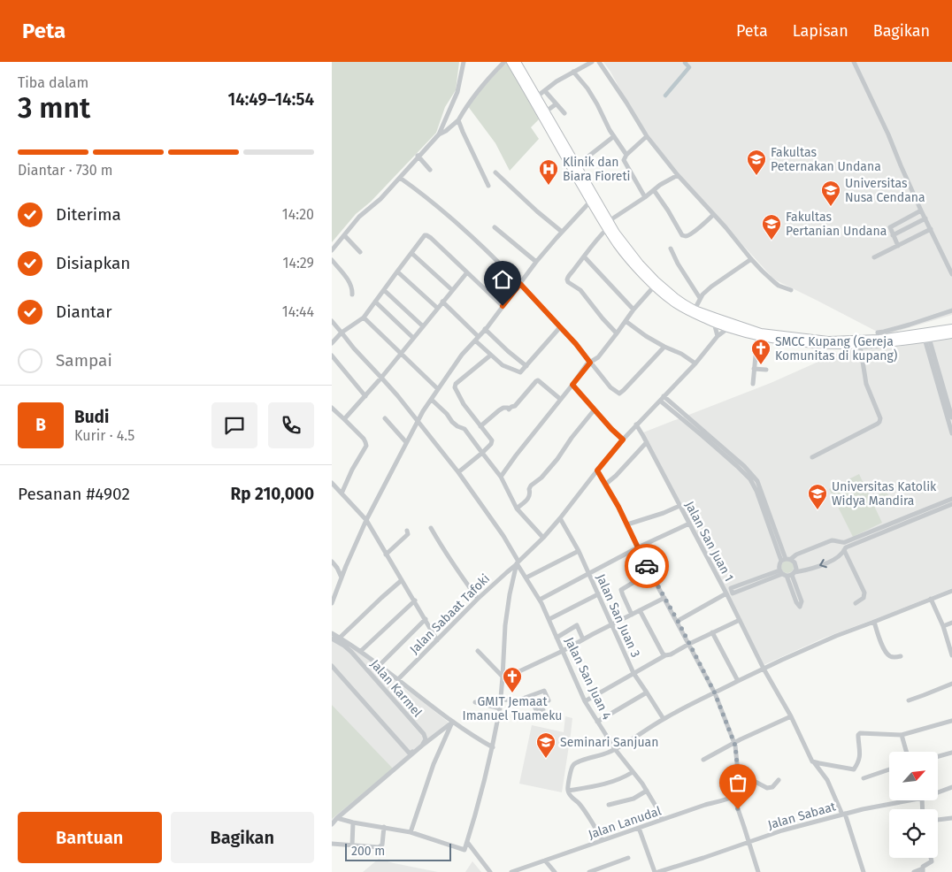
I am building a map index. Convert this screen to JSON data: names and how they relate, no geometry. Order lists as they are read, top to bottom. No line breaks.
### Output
{"streets":{"street":["Jalan San Juan 1","Jalan Sabaat Tafoki","Jalan San Juan 3","Jalan San Juan 4","Jalan Karmel","Jalan Sabaat","Jalan Lanudal"]},"crossings":[["Jalan San Juan 1","Jalan Sabaat Tafoki"],["Jalan San Juan 1","Jalan Sabaat"],["Jalan Sabaat Tafoki","Jalan San Juan 3"],["Jalan Sabaat Tafoki","Jalan San Juan 4"],["Jalan San Juan 4","Jalan Lanudal"]],"places":{"school or university":["Fakultas Peternakan Undana","Universitas Nusa Cendana","Fakultas Pertanian Undana","Universitas Katolik Widya Mandira","Seminari Sanjuan"],"hospital":["Klinik dan Biara Fioreti"],"church":["SMCC Kupang (Gereja Komunitas di kupang)","GMIT Jemaat Imanuel Tuameku"]},"scale_bar":"200 m","north":"top right","page":{"header":"Peta","nav":["Peta","Lapisan","Bagikan"],"heading":["3 mnt","Tiba dalam","14:49–14:54"],"panel":["Budi","Kurir · 4.5","Pesanan #4902","Rp 210,000"],"bar":"Diantar · 730 m","list":[["Diterima","14:20"],["Disiapkan","14:29"],["Diantar","14:44"],"Sampai"],"round":"B","buttons":["Bantuan","Bagikan"],"scale":"200 m"}}
